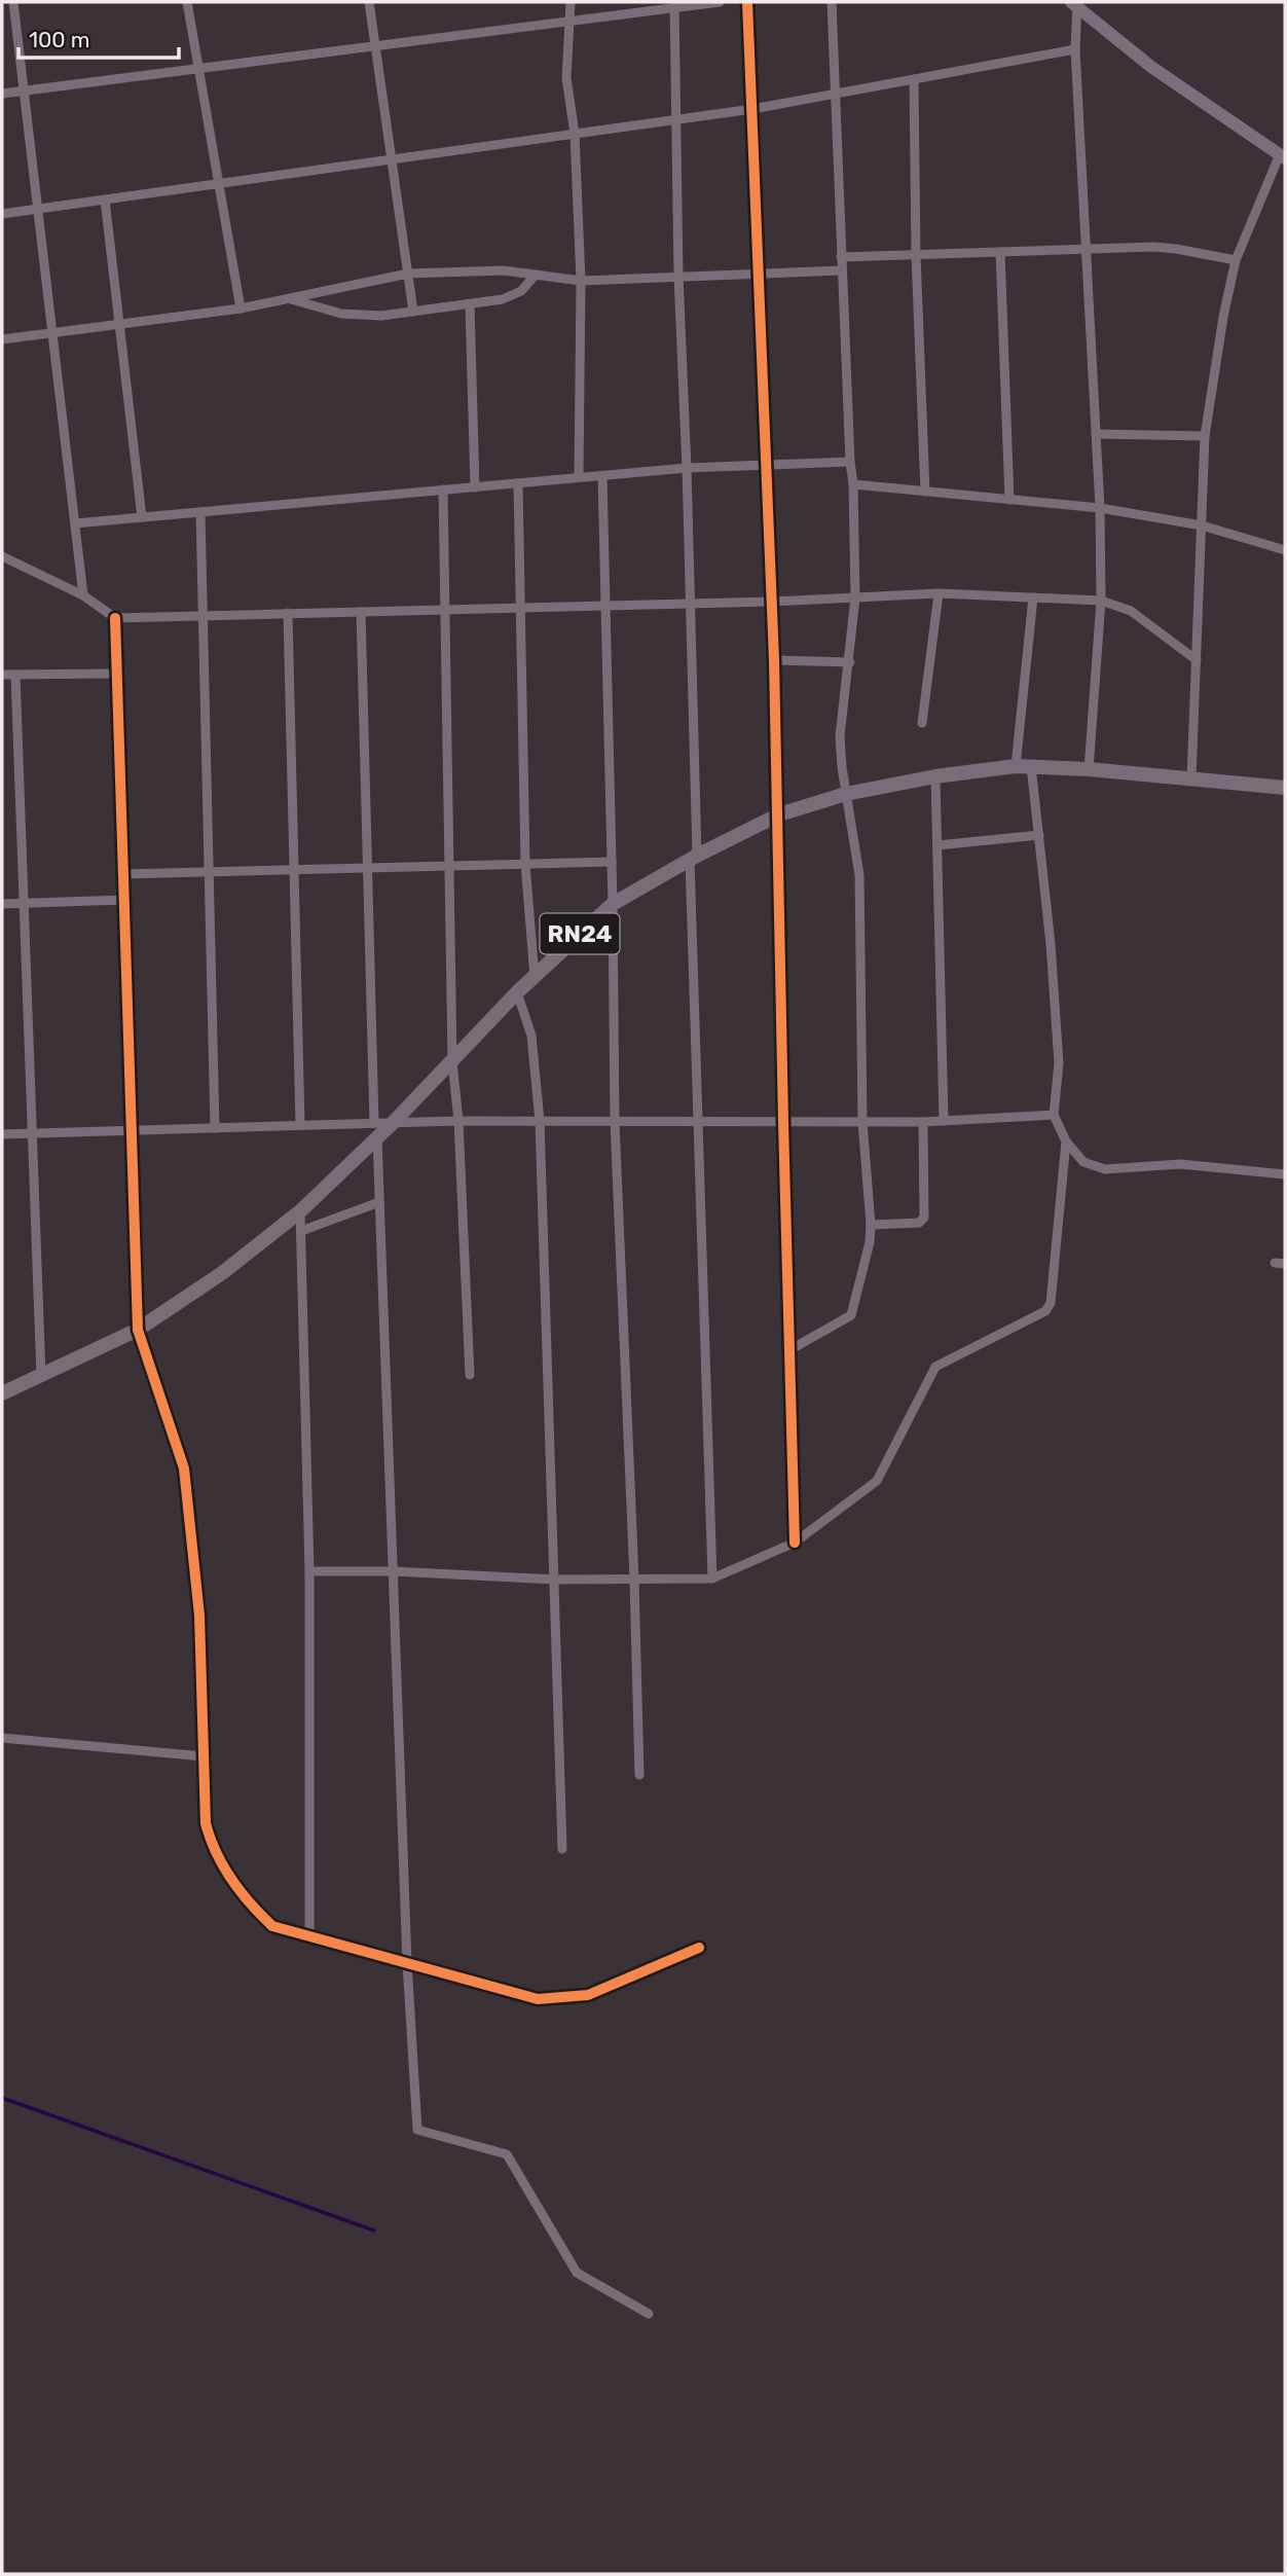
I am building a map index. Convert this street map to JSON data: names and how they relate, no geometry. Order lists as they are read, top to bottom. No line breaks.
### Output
{"streets":{"main road":["RN24"]},"scale_bar":"100 m"}
